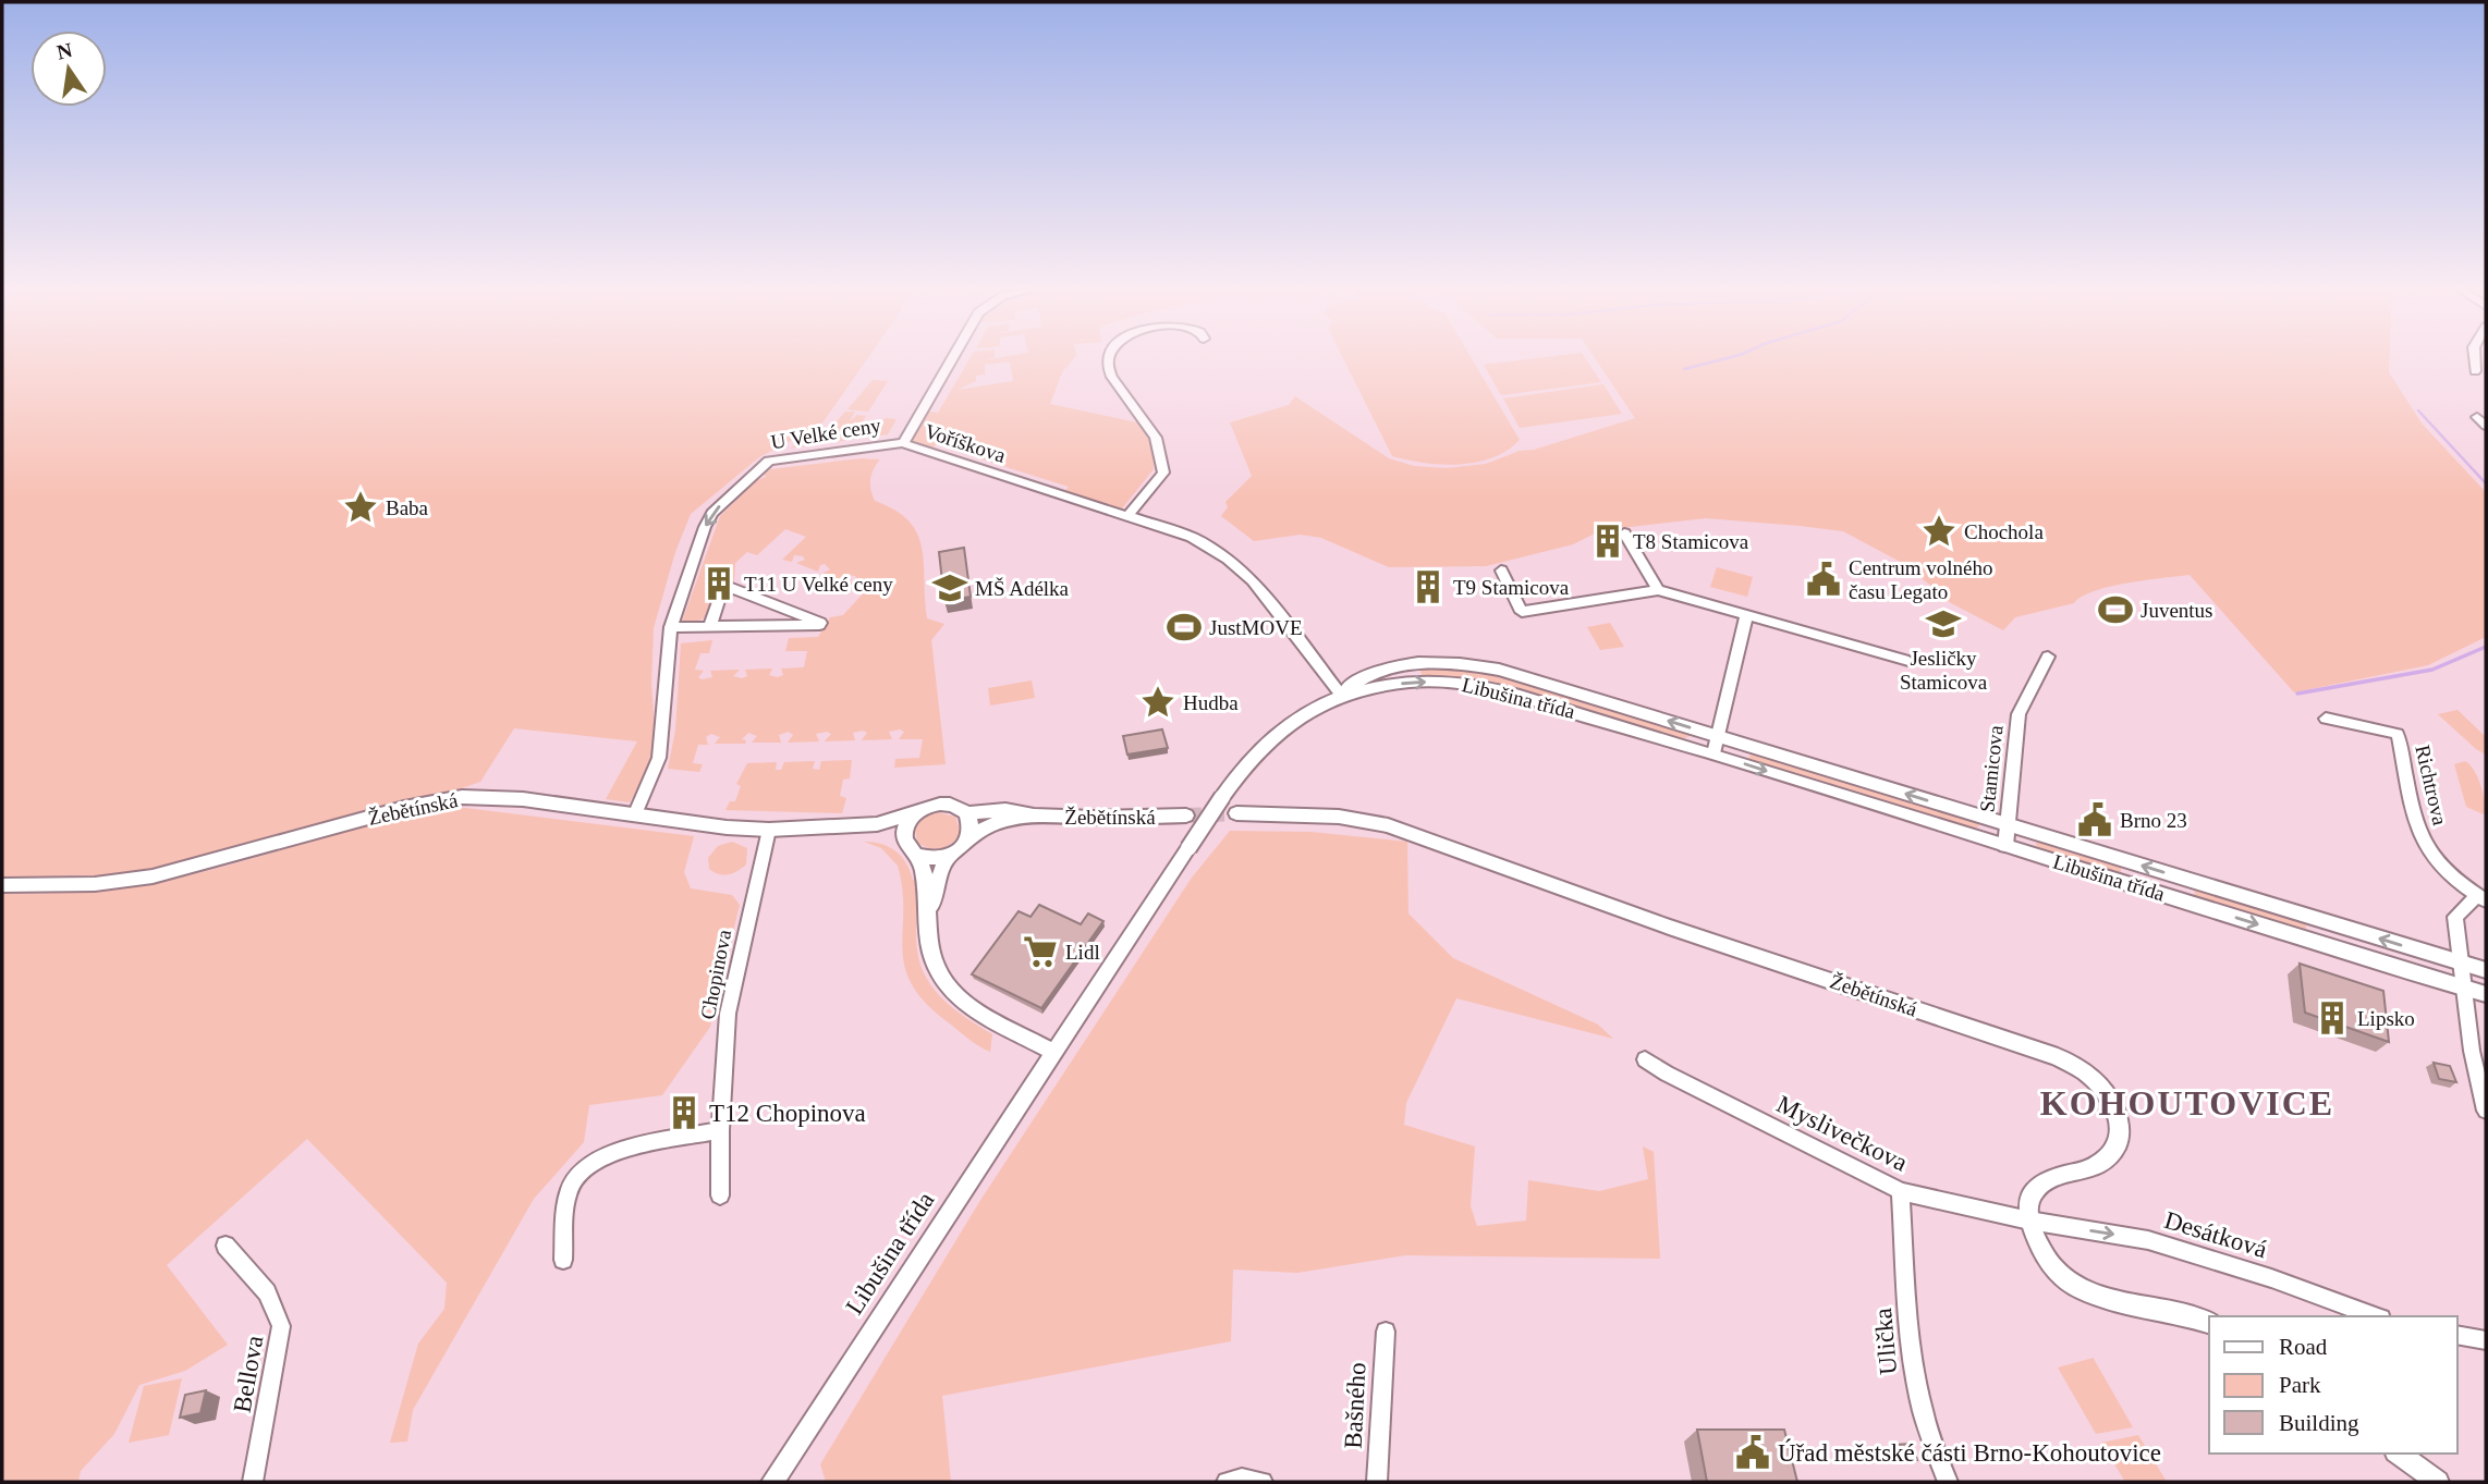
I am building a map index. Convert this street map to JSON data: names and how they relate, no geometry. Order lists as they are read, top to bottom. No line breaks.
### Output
{"streets":{"street":["U Velké ceny","Voříškova","Libušina třída","Stamicova","Richtrova","Žebětínská","Chopinova","Myslivečkova","Desátková","Ulička","Bellova","Bašného"]},"crossings":[["U Velké ceny","Voříškova"],["U Velké ceny","Žebětínská"],["Voříškova","Libušina třída"],["Libušina třída","Stamicova"],["Libušina třída","Richtrova"],["Žebětínská","Chopinova"],["Žebětínská","Myslivečkova"],["Žebětínská","Desátková"],["Myslivečkova","Desátková"],["Myslivečkova","Ulička"]],"one_way":["U Velké ceny"],"districts":["KOHOUTOVICE"],"places":{"place":["Baba","Chochola","Hudba"],"building":["T8 Stamicova","T11 U Velké ceny","T9 Stamicova","Lipsko","T12 Chopinova"],"public building":["Centrum volného času Legato","Brno 23","Úřad městské části Brno-Kohoutovice"],"school or university":["MŠ Adélka","Jesličky Stamicova"],"sports":["Juventus","JustMOVE"],"supermarket":["Lidl"]},"legend":["Road","Park","Building"],"north":"top"}
